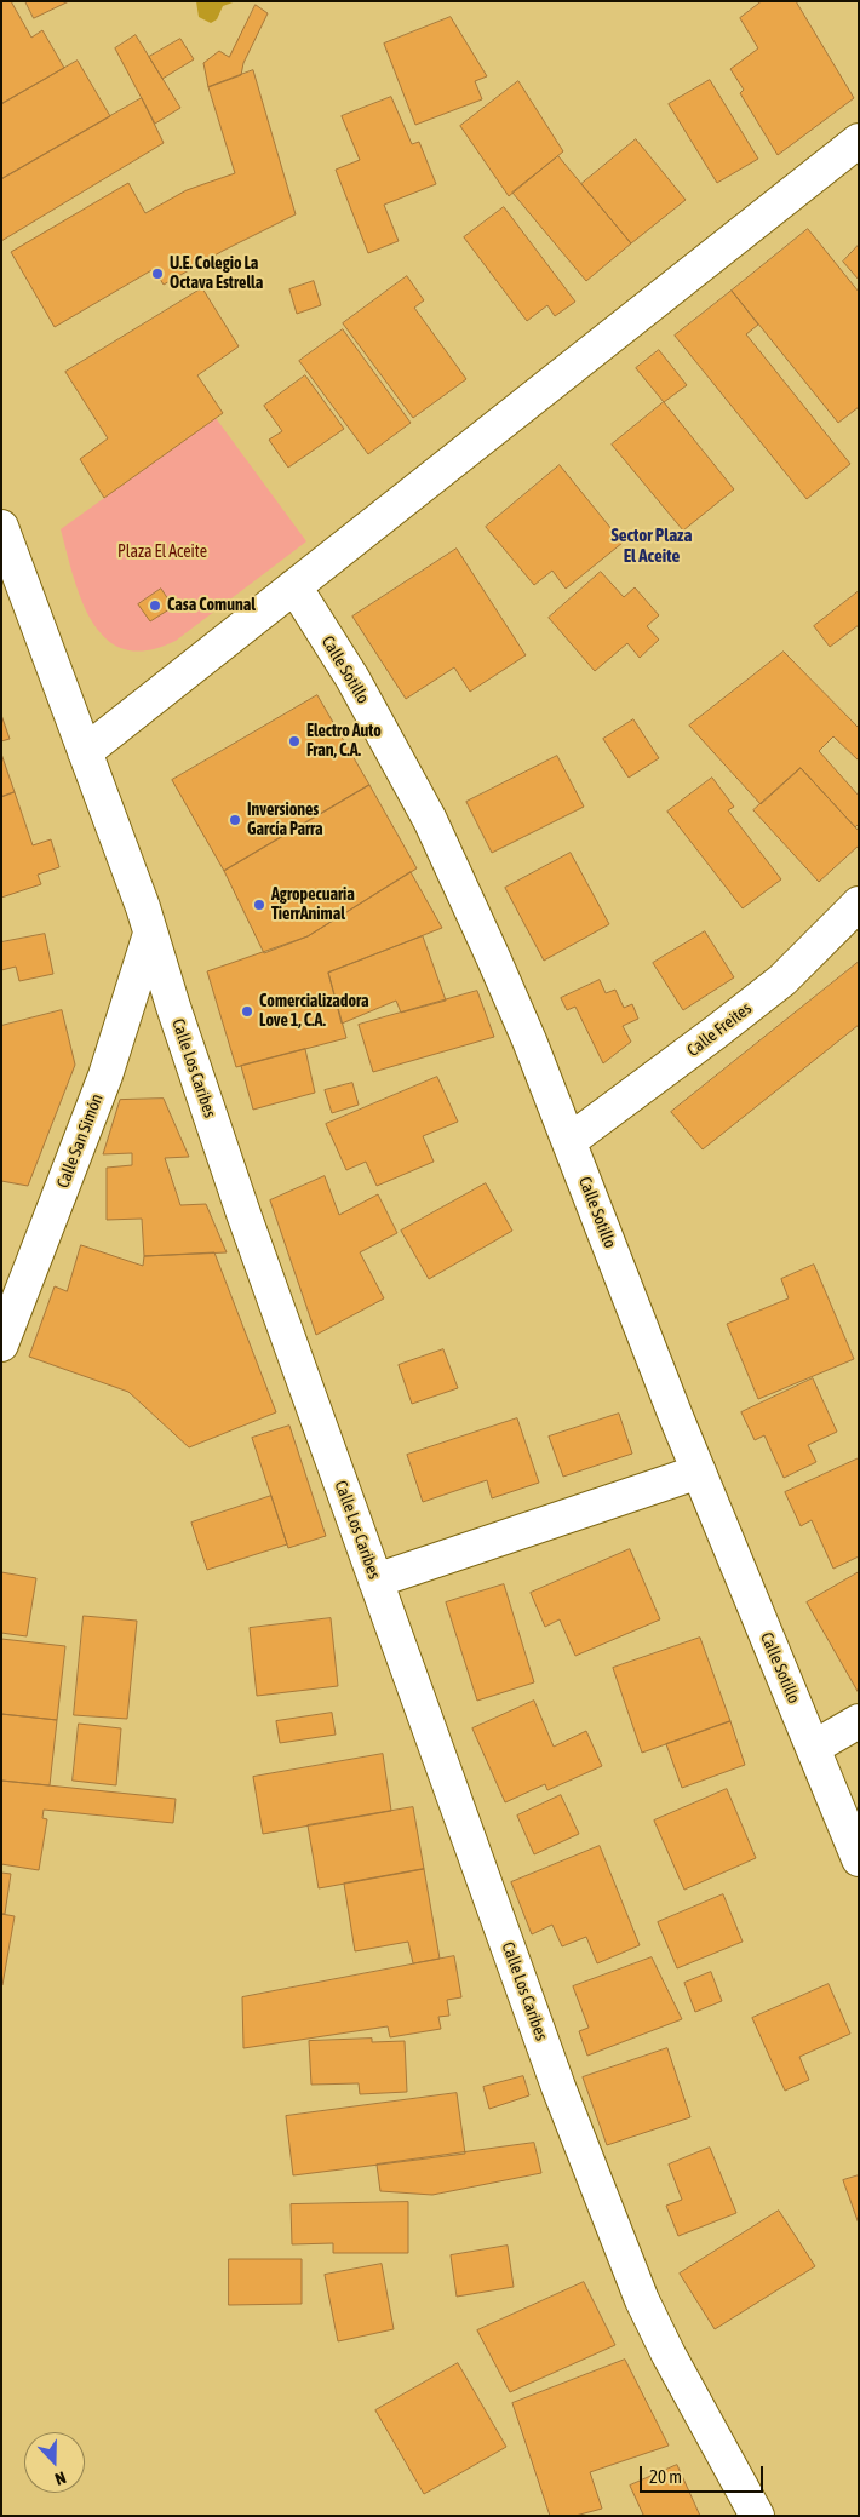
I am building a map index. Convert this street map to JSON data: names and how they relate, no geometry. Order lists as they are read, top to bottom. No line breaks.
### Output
{"streets":{"street":["Calle Sotillo","Calle Freites","Calle Los Caribes","Calle San Simón"]},"crossings":[["Calle Sotillo","Calle Freites"],["Calle Los Caribes","Calle San Simón"]],"districts":["Sector Plaza El Aceite"],"parks":["Plaza El Aceite"],"places":["U.E. Colegio La Octava Estrella","Casa Comunal","Electro Auto Fran, C.A.","Inversiones García Parra","Agropecuaria TierrAnimal","Comercializadora Love 1, C.A."],"scale_bar":"20 m","north":"bottom"}
